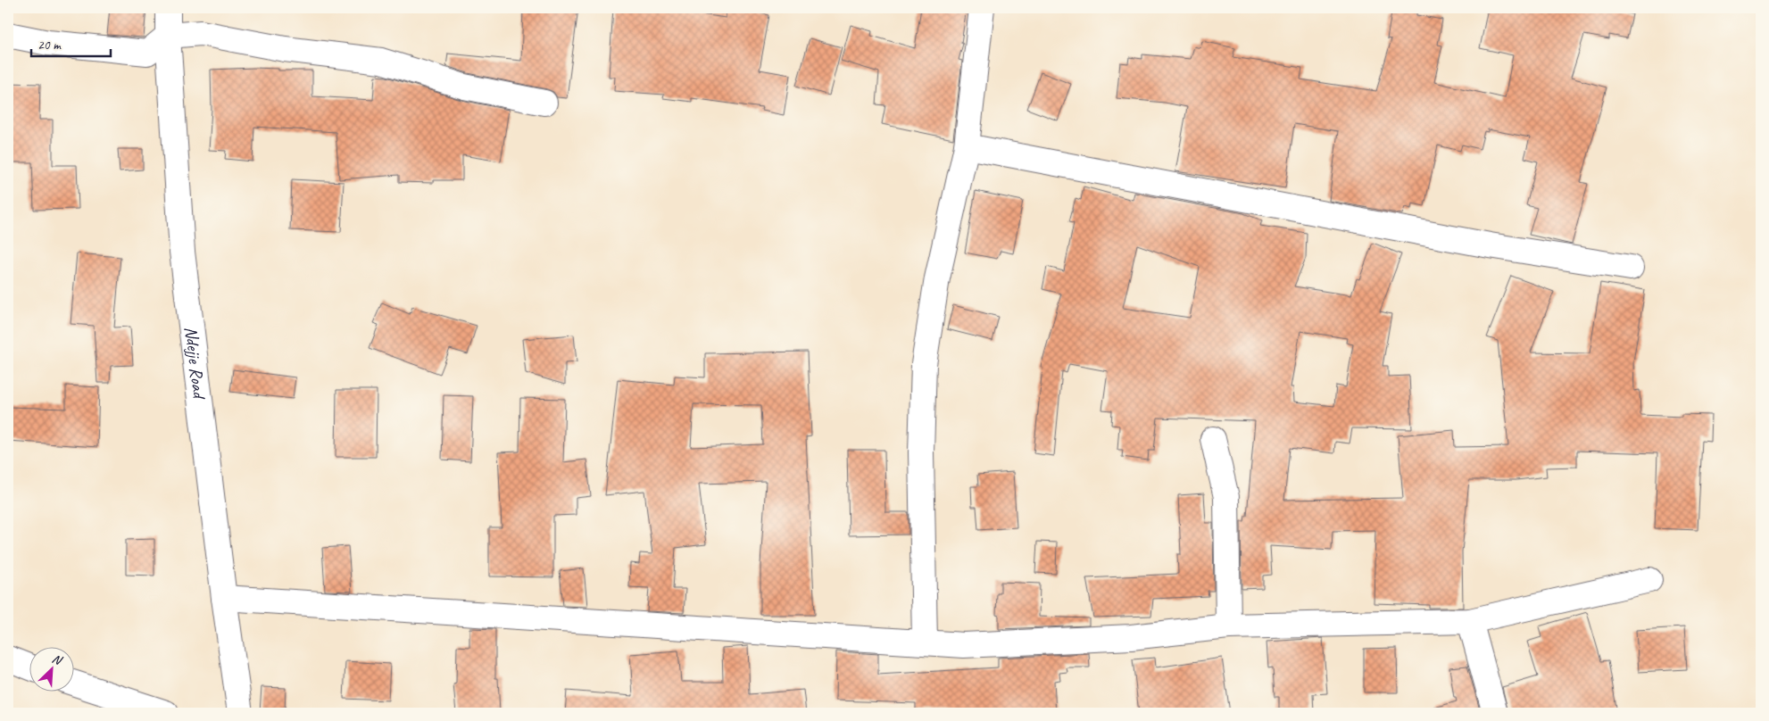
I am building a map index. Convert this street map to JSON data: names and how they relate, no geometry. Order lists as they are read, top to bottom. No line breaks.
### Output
{"streets":{"street":["Ndejje Road"]},"scale_bar":"20 m","north":"top right"}
